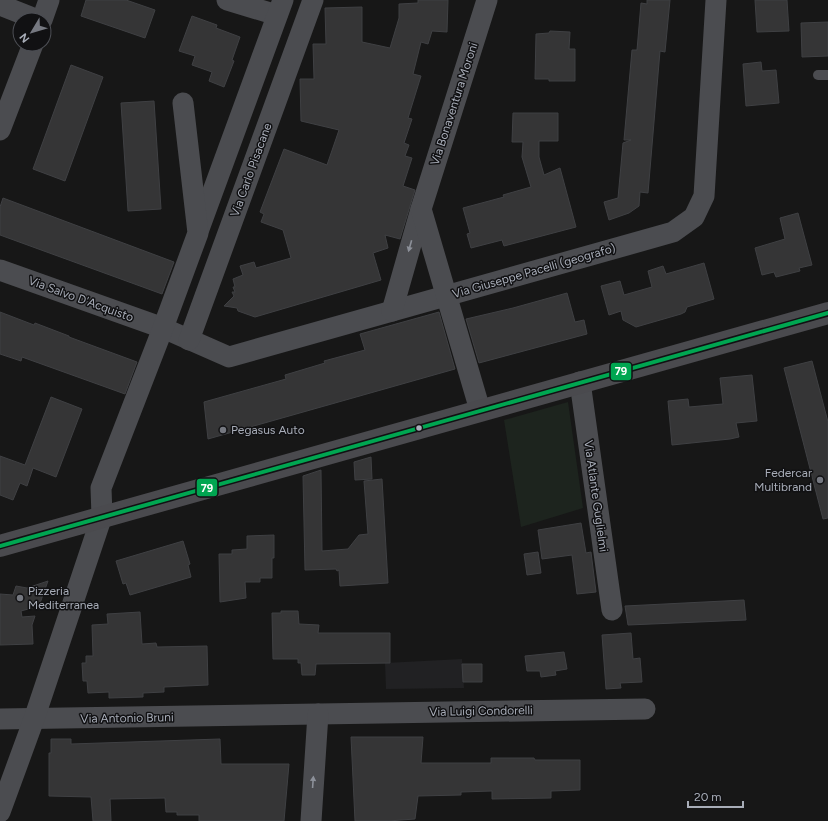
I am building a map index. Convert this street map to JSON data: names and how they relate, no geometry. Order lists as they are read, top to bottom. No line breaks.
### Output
{"streets":{"street":["Via Bonaventura Moroni","Via Carlo Pisacane","Via Giuseppe Pacelli (geografo)","Via Salvo D'Acquisto","Via Atlante Guglielmi","Via Luigi Condorelli","Via Antonio Bruni"]},"crossings":[["Via Bonaventura Moroni","Via Giuseppe Pacelli (geografo)"],["Via Carlo Pisacane","Via Giuseppe Pacelli (geografo)"],["Via Giuseppe Pacelli (geografo)","Via Salvo D'Acquisto"],["Via Luigi Condorelli","Via Antonio Bruni"]],"places":["Pegasus Auto","Federcar Multibrand","Pizzeria Mediterranea"],"lines":["transit line 79"],"scale_bar":"20 m","north":"bottom left"}
